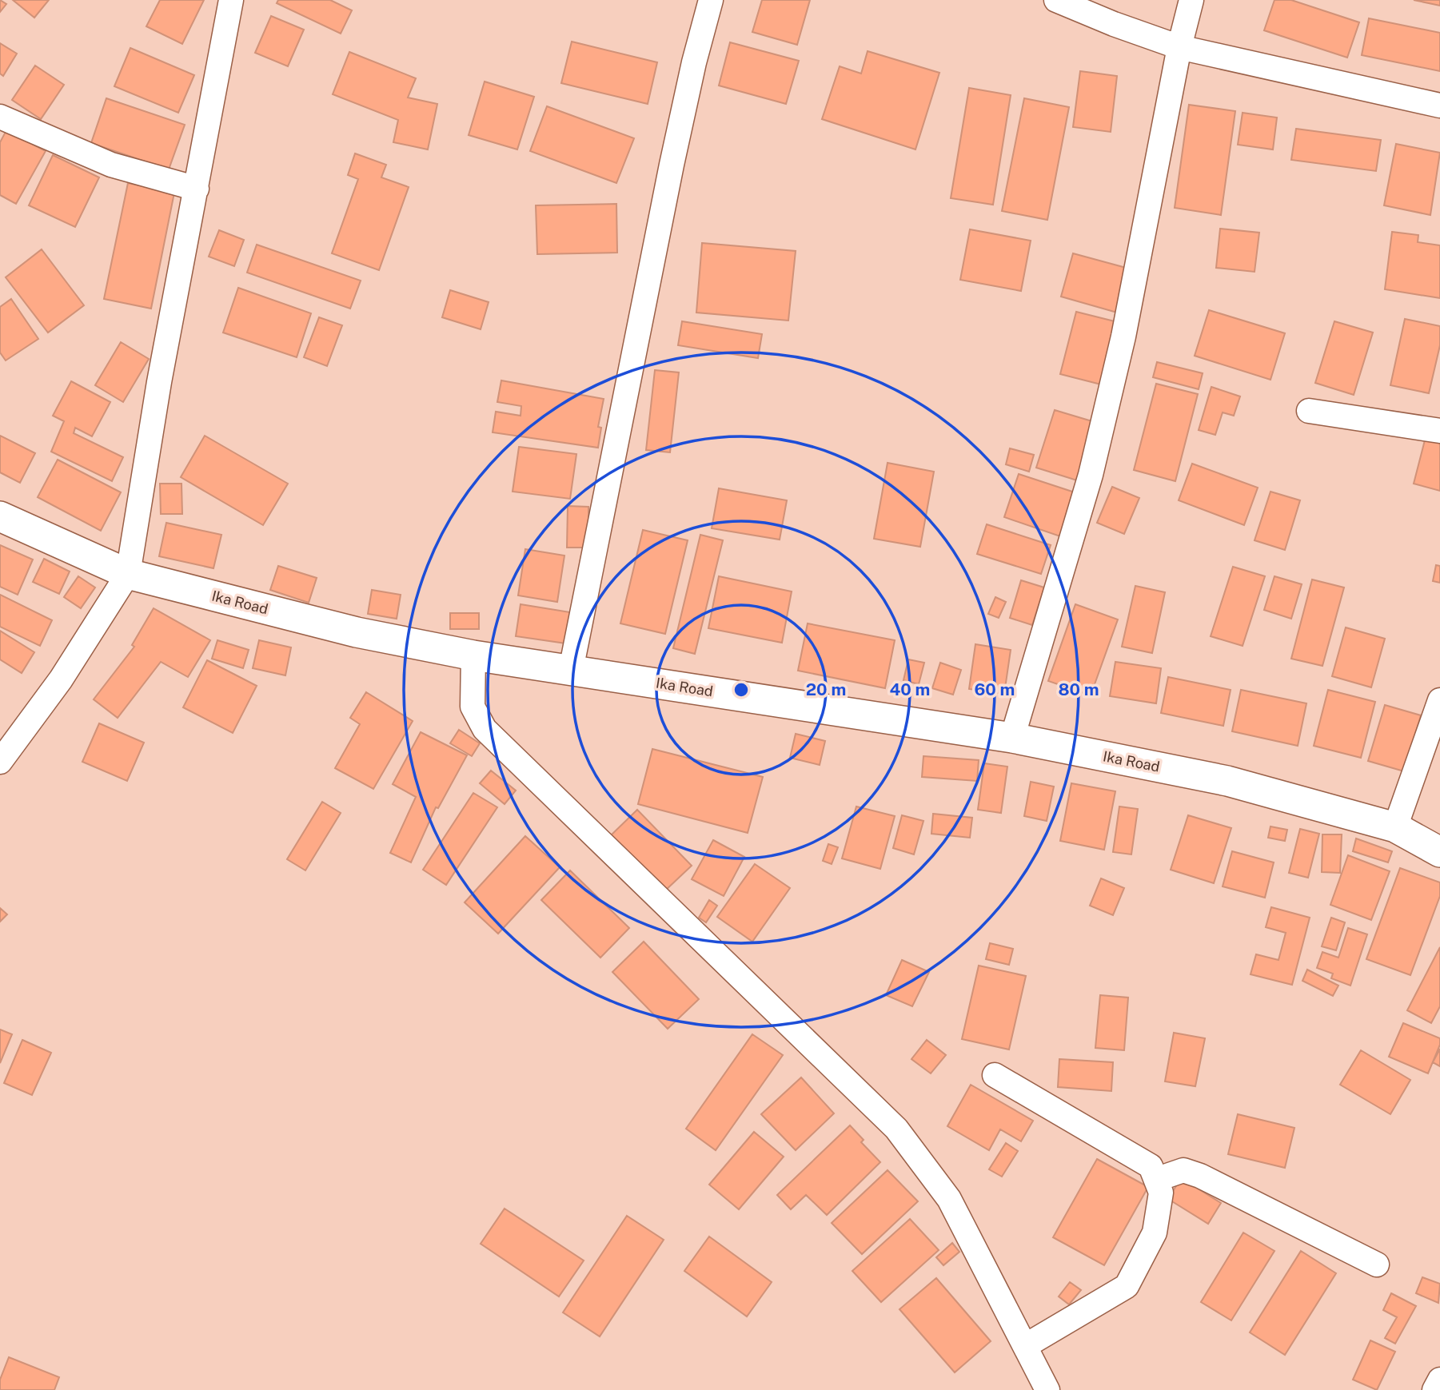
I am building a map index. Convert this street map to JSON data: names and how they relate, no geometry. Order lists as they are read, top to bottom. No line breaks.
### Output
{"streets":{"street":["Ika Road"]},"rings":["20 m","40 m","60 m","80 m"]}
